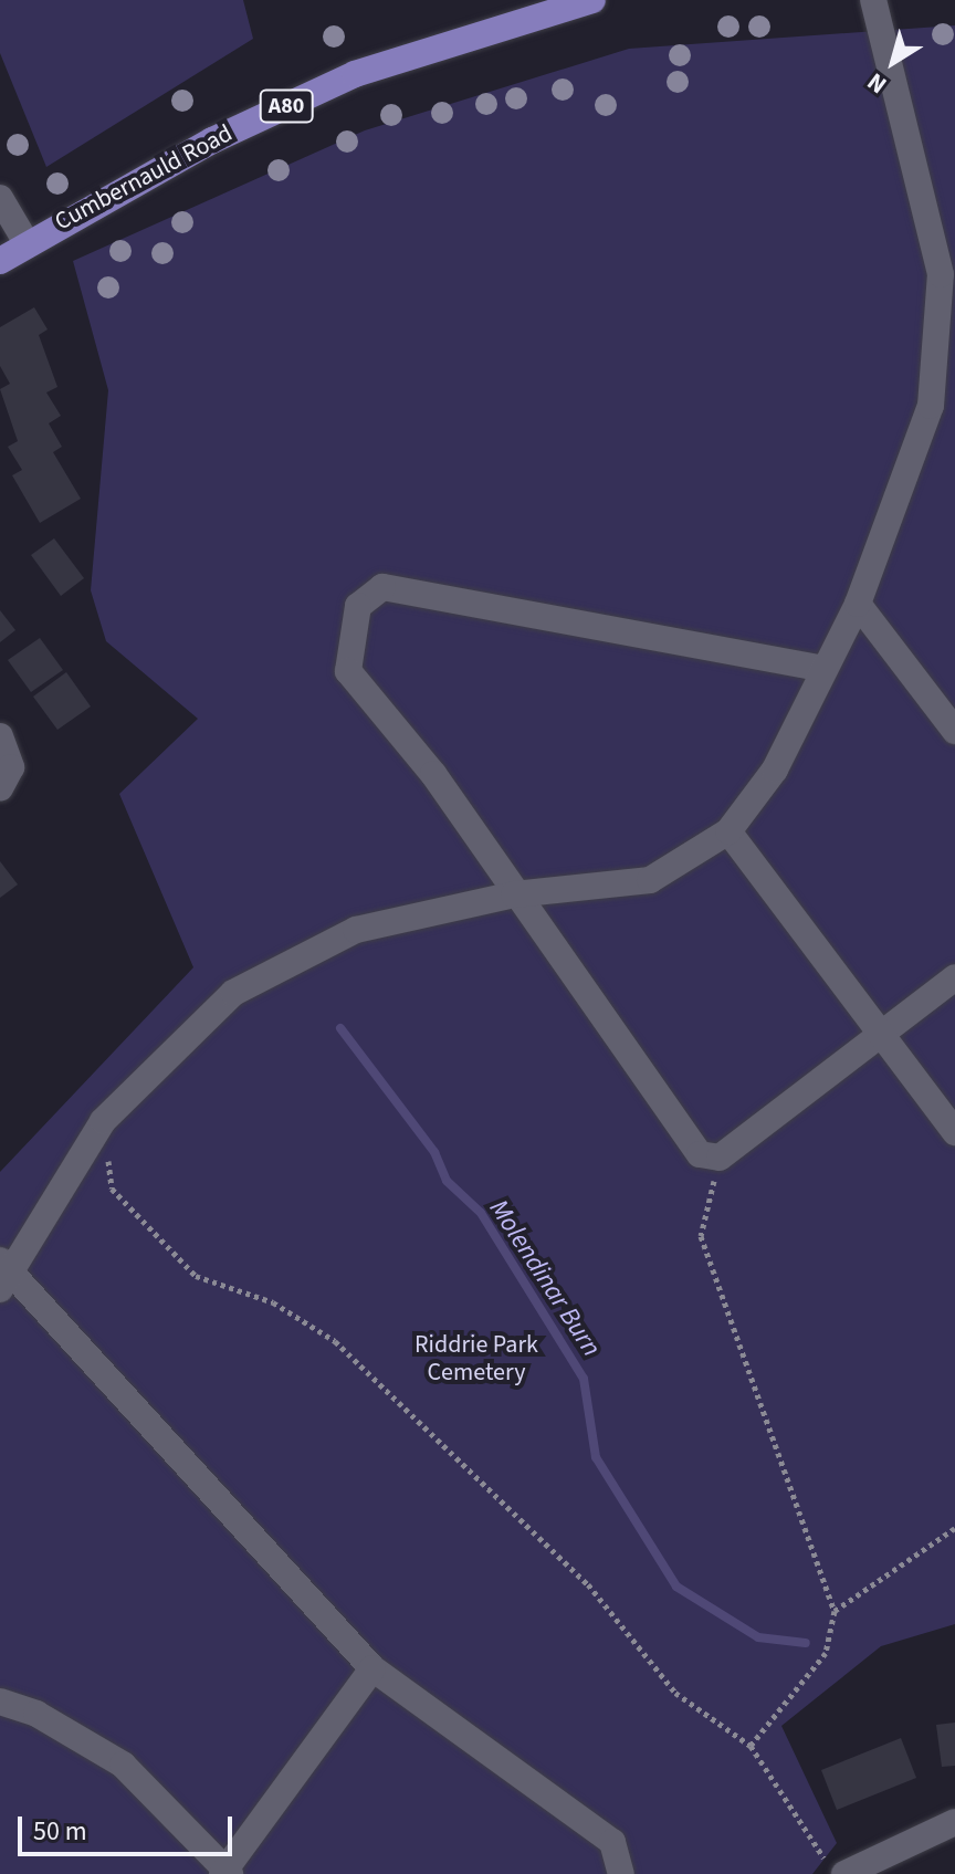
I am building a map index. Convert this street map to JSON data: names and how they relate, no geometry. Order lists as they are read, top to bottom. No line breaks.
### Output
{"streets":{"main road":["A80","Cumbernauld Road"]},"water":["Molendinar Burn"],"parks":["Riddrie Park Cemetery"],"scale_bar":"50 m","north":"bottom left"}
